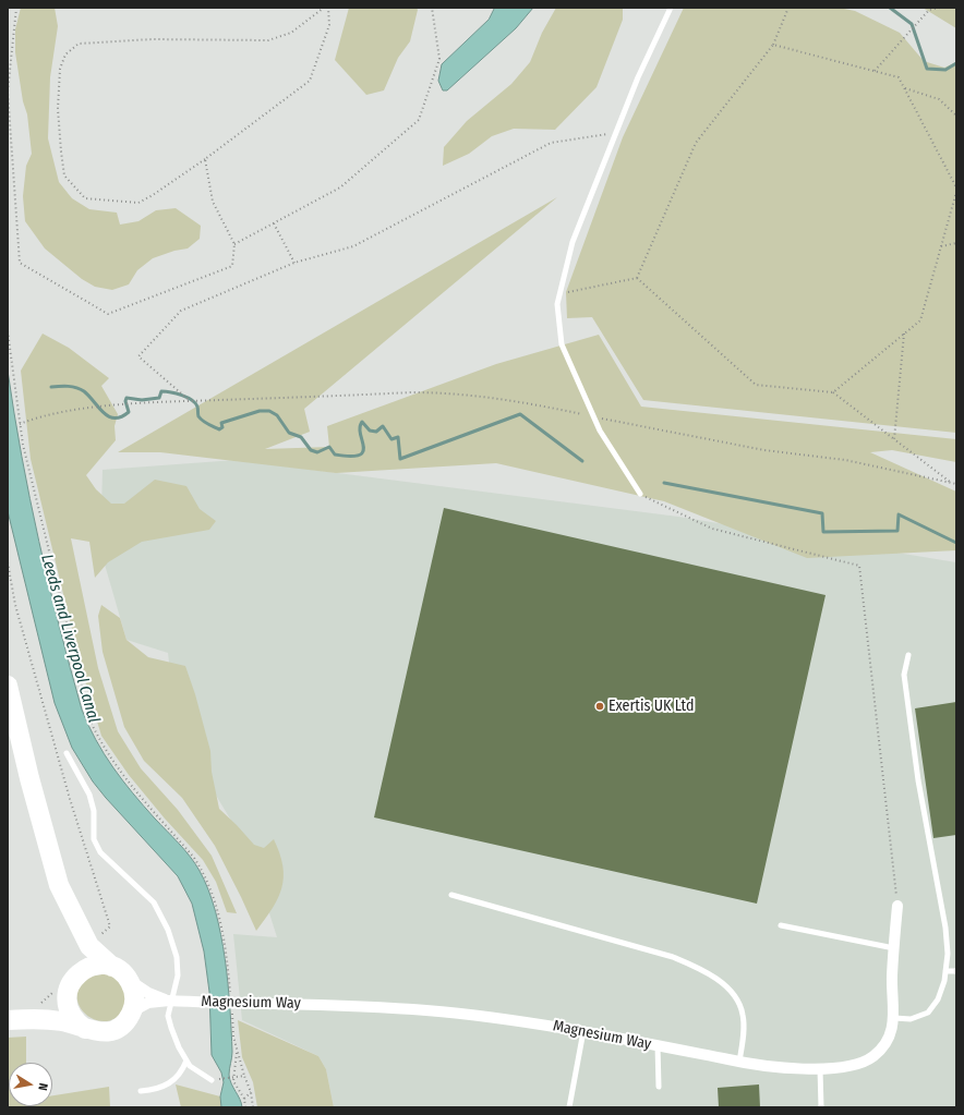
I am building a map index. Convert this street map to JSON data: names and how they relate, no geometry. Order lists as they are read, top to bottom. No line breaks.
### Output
{"streets":{"street":["Magnesium Way"]},"water":["Leeds and Liverpool Canal"],"places":["Exertis UK Ltd"],"north":"right"}
